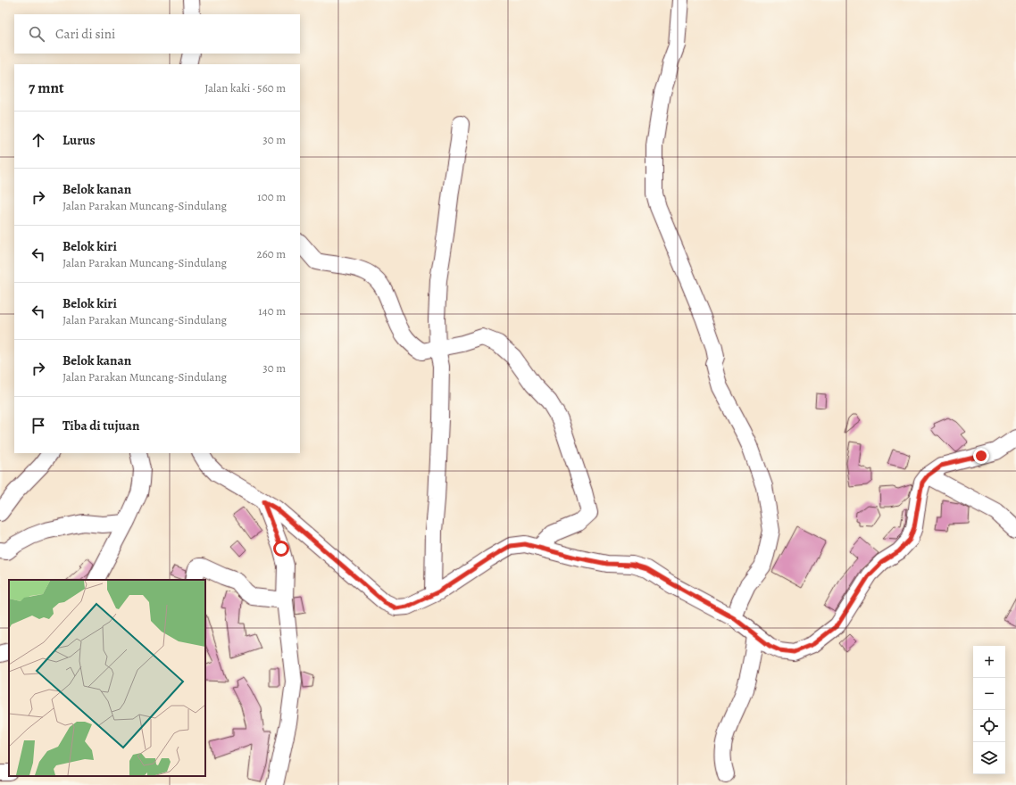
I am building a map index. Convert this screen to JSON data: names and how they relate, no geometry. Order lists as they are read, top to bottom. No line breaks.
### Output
{"page":{"search":"Cari di sini","heading":["7 mnt","Jalan kaki · 560 m"],"list":[["Lurus","30 m"],["Belok kanan","Jalan Parakan Muncang-Sindulang","100 m"],["Belok kiri","Jalan Parakan Muncang-Sindulang","260 m"],["Belok kiri","Jalan Parakan Muncang-Sindulang","140 m"],["Belok kanan","Jalan Parakan Muncang-Sindulang","30 m"],"Tiba di tujuan"],"map_buttons":["+","−"]}}
